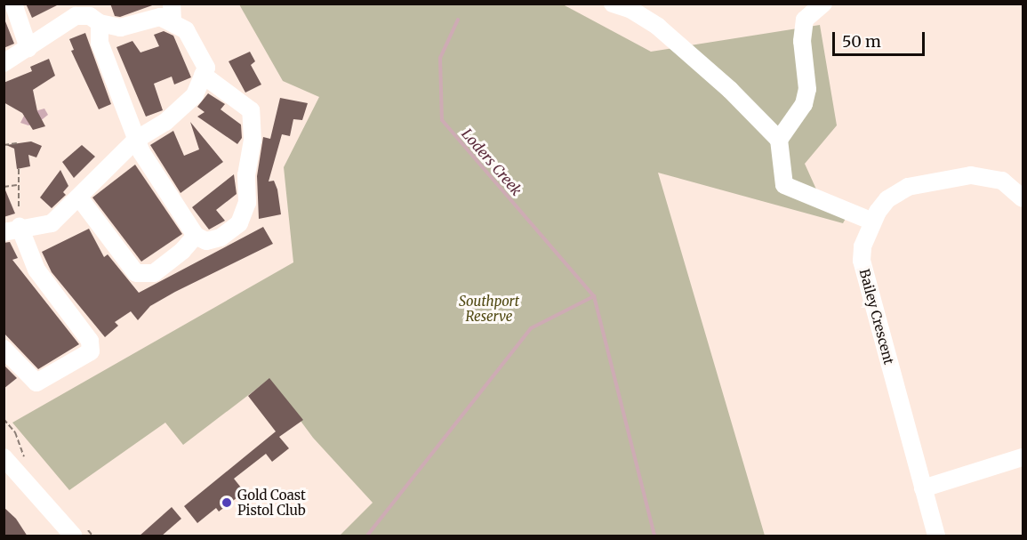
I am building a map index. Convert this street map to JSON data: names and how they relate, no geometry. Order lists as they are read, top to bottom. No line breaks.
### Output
{"streets":{"street":["Bailey Crescent"]},"water":["Loders Creek"],"parks":["Southport Reserve"],"places":["Gold Coast Pistol Club"],"scale_bar":"50 m"}
